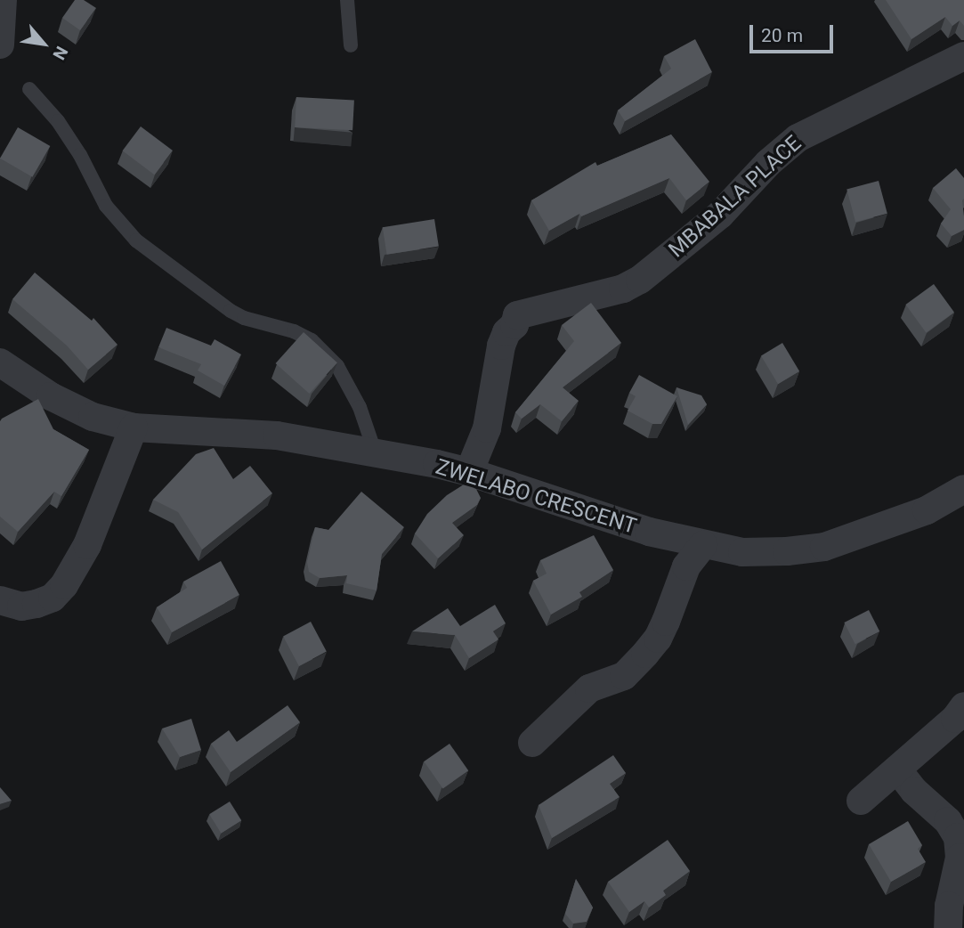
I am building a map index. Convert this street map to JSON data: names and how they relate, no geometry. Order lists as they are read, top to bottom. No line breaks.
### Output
{"streets":{"street":["MBABALA PLACE","ZWELABO CRESCENT"]},"crossings":[["MBABALA PLACE","ZWELABO CRESCENT"]],"scale_bar":"20 m","north":"bottom right"}
